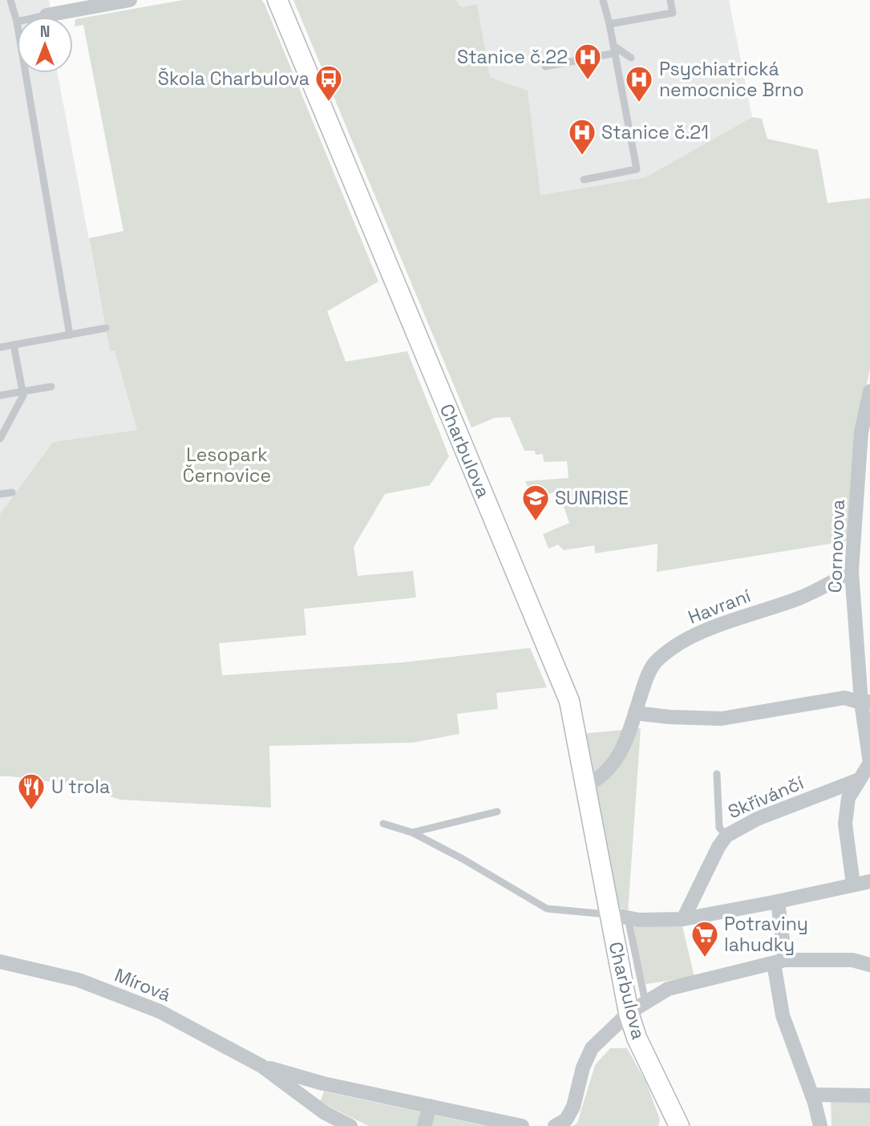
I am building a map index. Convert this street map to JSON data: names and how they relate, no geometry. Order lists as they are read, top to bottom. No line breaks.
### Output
{"streets":{"street":["Charbulova","Cornovova","Havraní","Skřivánčí","Mírová"]},"crossings":[["Charbulova","Havraní"],["Cornovova","Havraní"]],"parks":["Lesopark Černovice"],"places":{"hospital":["Stanice č.22","Psychiatrická nemocnice Brno","Stanice č.21"],"bus stop":["Škola Charbulova"],"school or university":["SUNRISE"],"restaurant":["U trola"],"supermarket":["Potraviny lahudky"]},"north":"top"}
